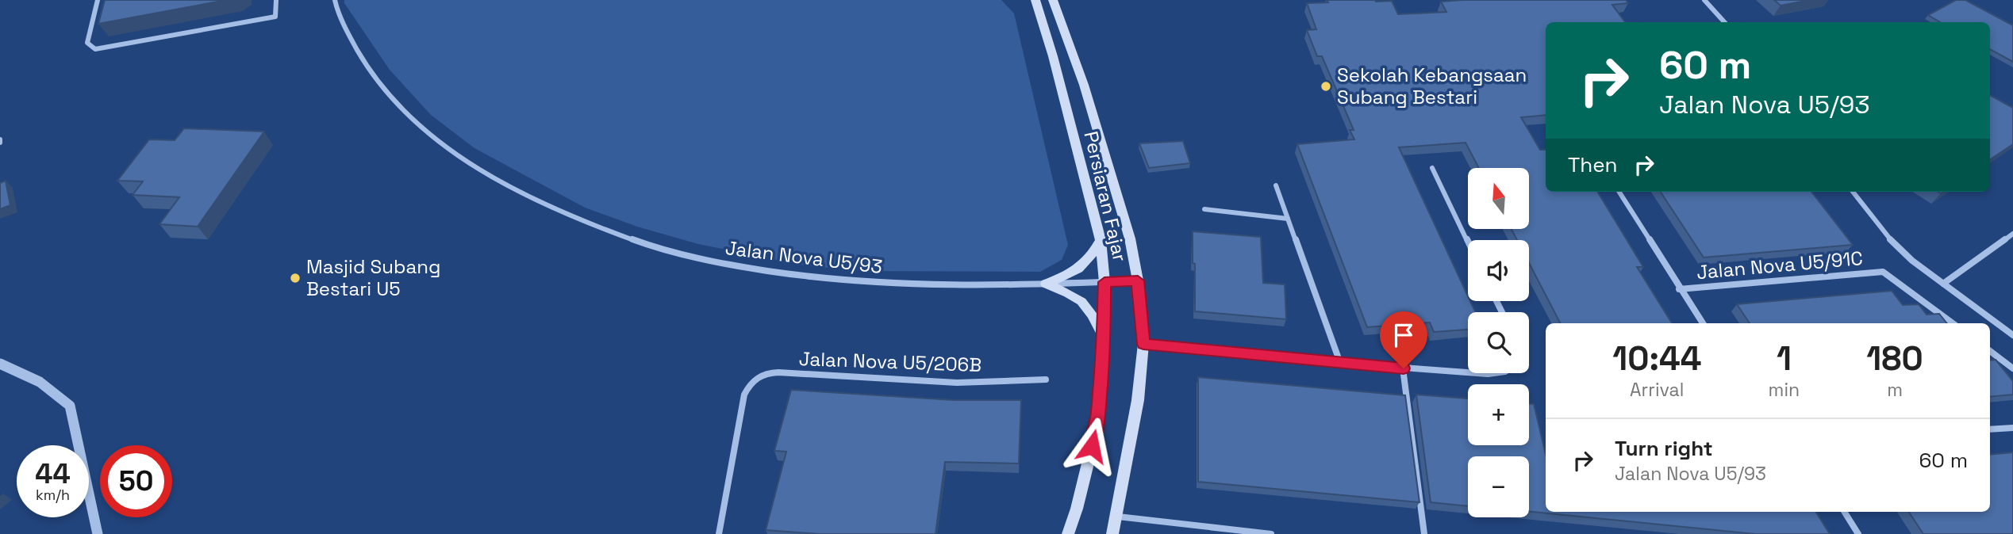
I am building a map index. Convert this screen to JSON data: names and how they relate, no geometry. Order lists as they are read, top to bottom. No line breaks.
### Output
{"streets":{"main road":["Persiaran Fajar"],"street":["Jalan Nova U5/93","Jalan Nova U5/91C","Jalan Nova U5/206B"]},"crossings":[["Persiaran Fajar","Jalan Nova U5/93"]],"places":["Sekolah Kebangsaan Subang Bestari","Masjid Subang Bestari U5"],"north":"top","page":{"turn":["60 m","Jalan Nova U5/93"],"then":"Then","map_buttons":["+","−"],"eta":["10:44","Arrival","1","min","180","m"],"list":[{"name":"Turn right","note":"Jalan Nova U5/93","value":"60 m"}],"speed":"44 km/h","limit":"50"}}
